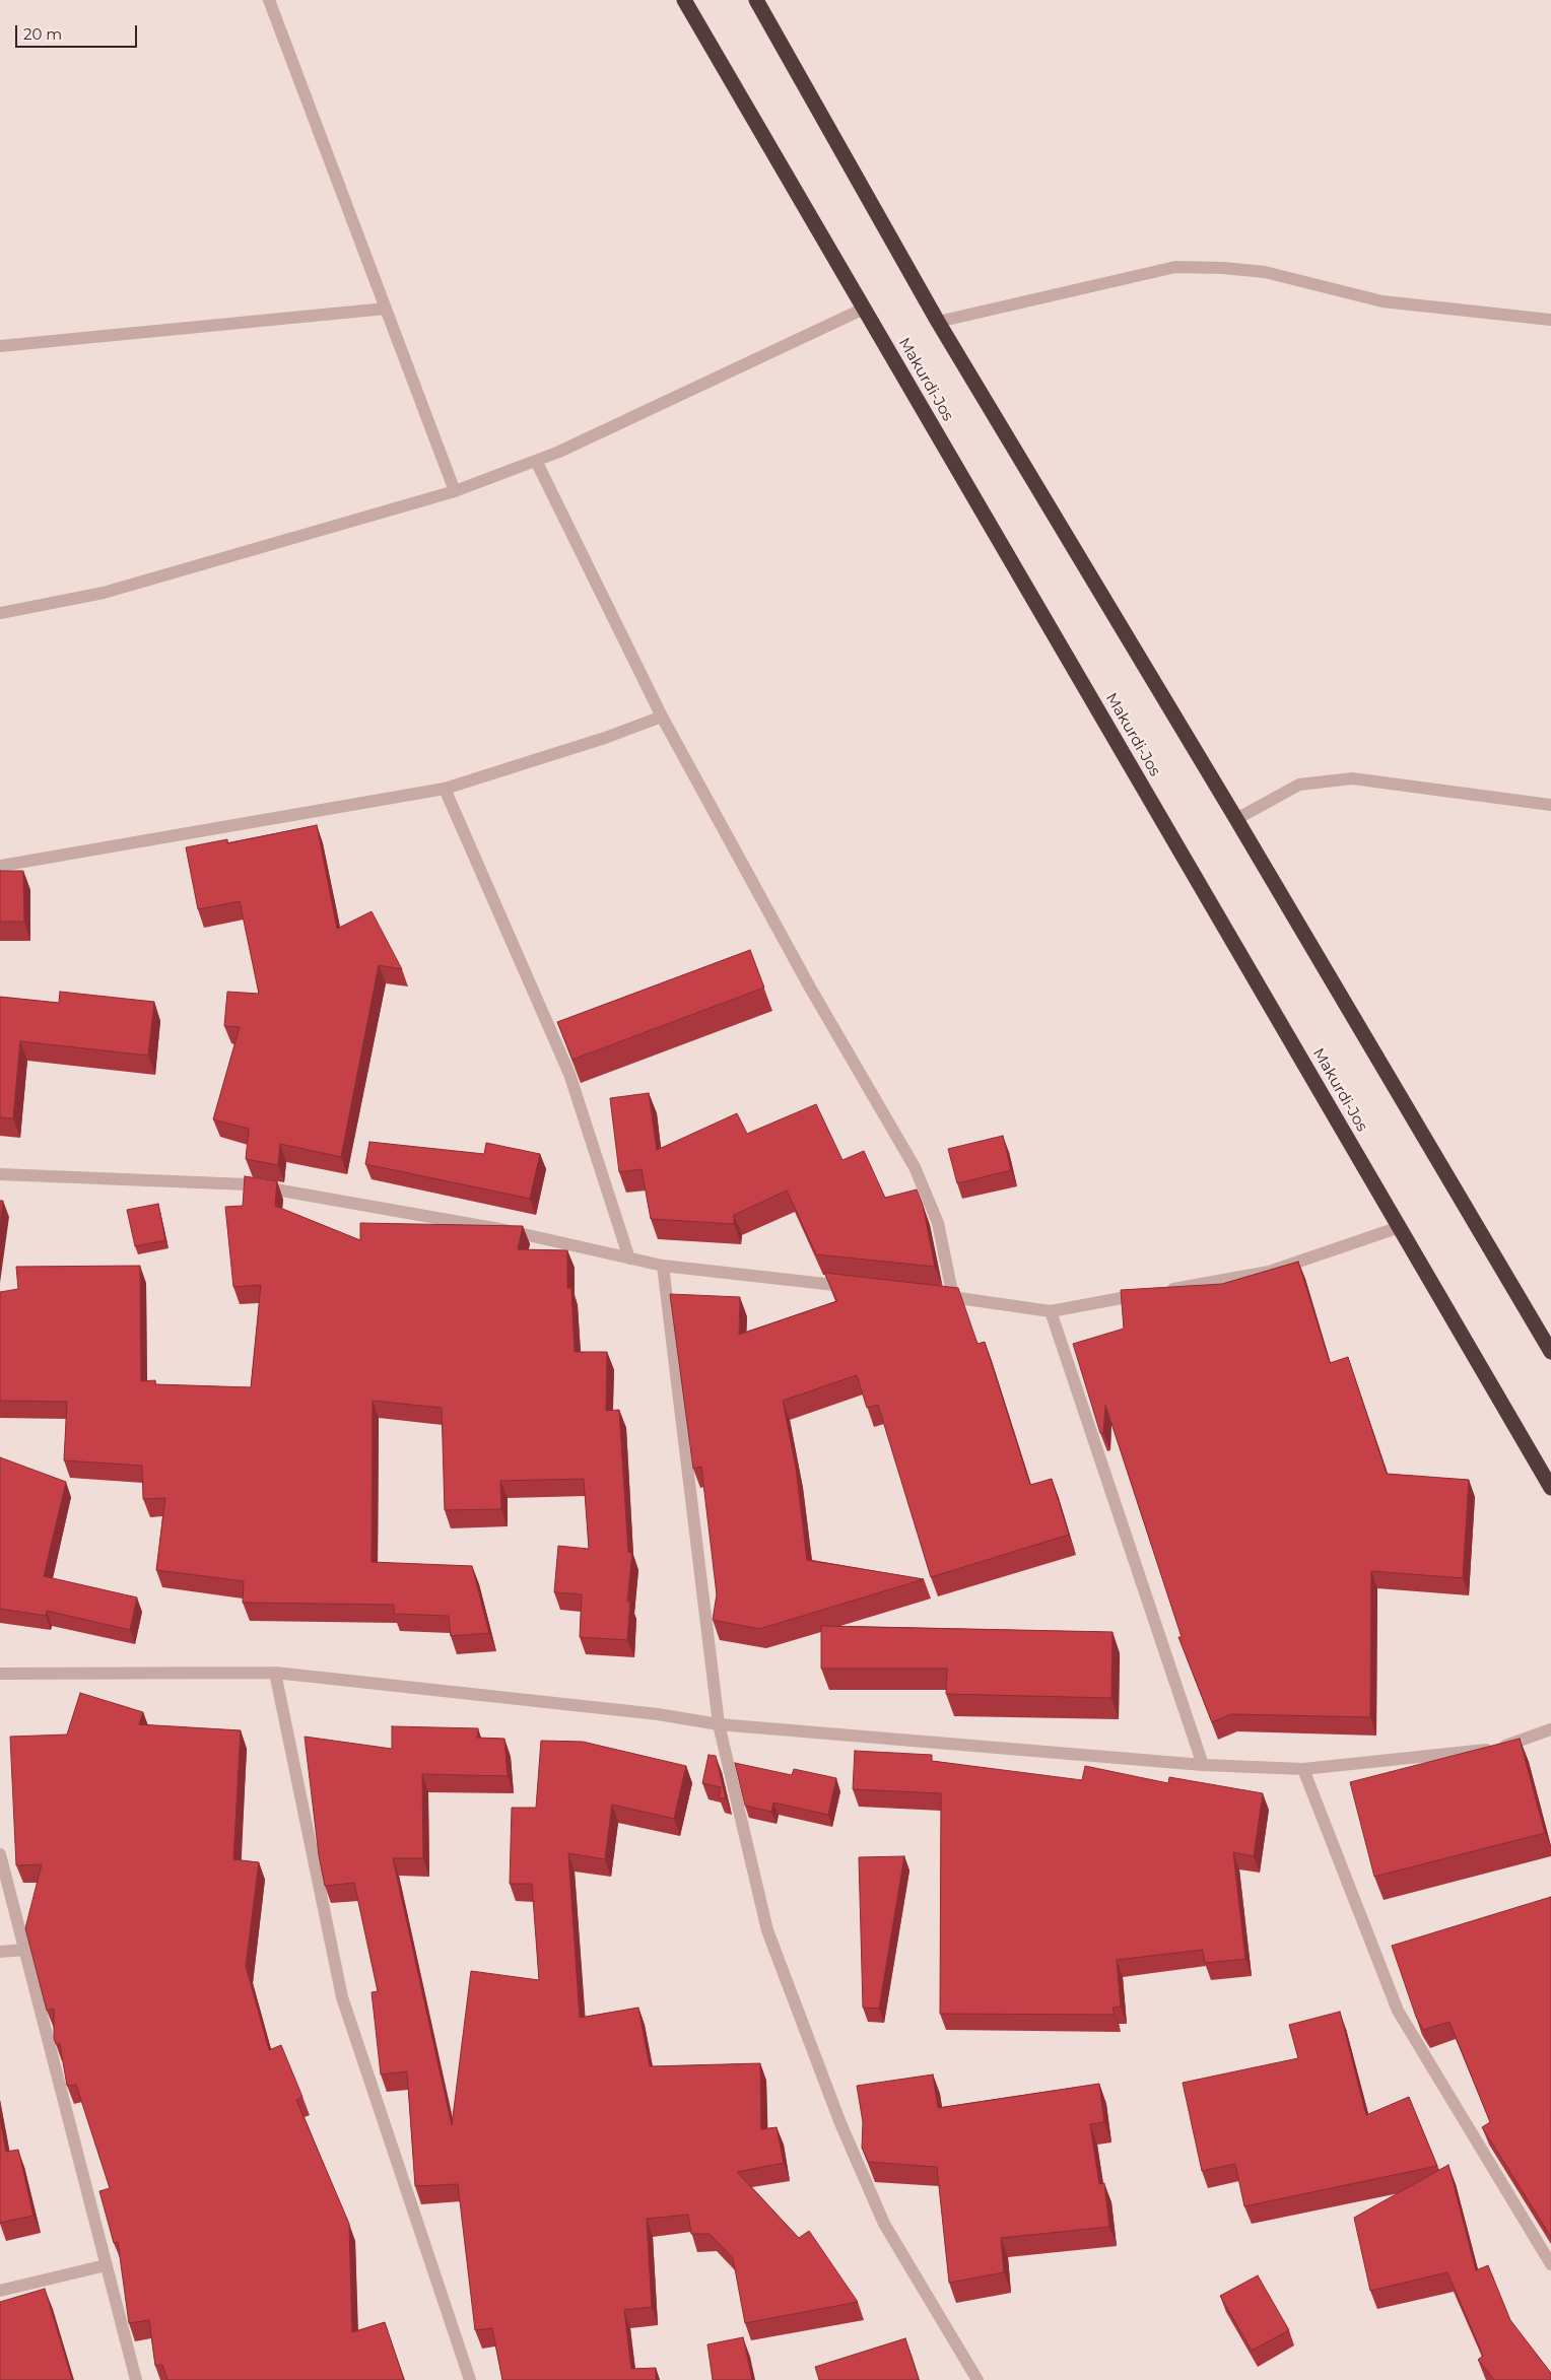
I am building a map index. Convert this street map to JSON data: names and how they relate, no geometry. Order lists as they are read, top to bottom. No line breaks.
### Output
{"streets":{"highway":["Makurdi-Jos"]},"scale_bar":"20 m"}
